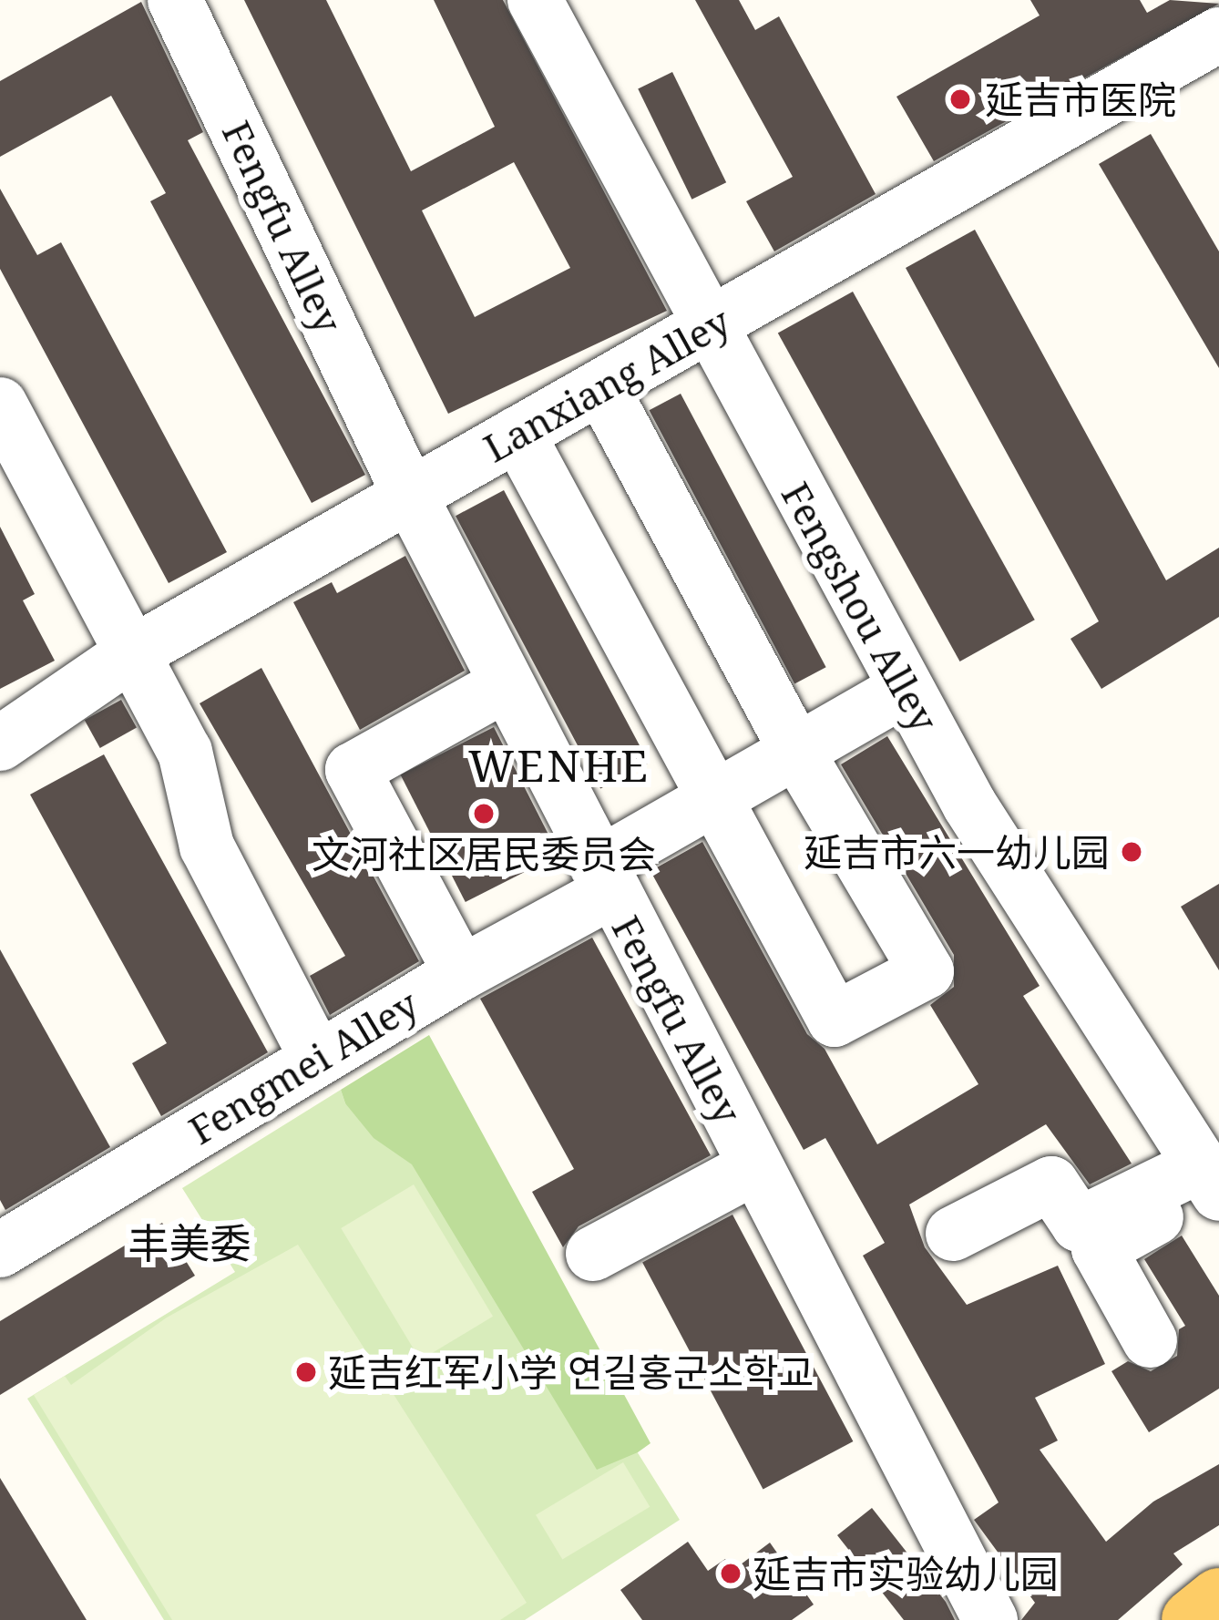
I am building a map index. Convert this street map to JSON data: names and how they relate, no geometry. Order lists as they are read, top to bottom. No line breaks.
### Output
{"streets":{"street":["Fengfu Alley","Lanxiang Alley","Fengshou Alley","Fengmei Alley"]},"crossings":[["Fengfu Alley","Lanxiang Alley"],["Fengfu Alley","Fengmei Alley"],["Lanxiang Alley","Fengshou Alley"],["Fengshou Alley","Fengmei Alley"]],"districts":["WENHE","丰美委"],"places":["延吉市医院","文河社区居民委员会","延吉市六一幼儿园","延吉红军小学 연길홍군소학교","延吉市实验幼儿园"]}
